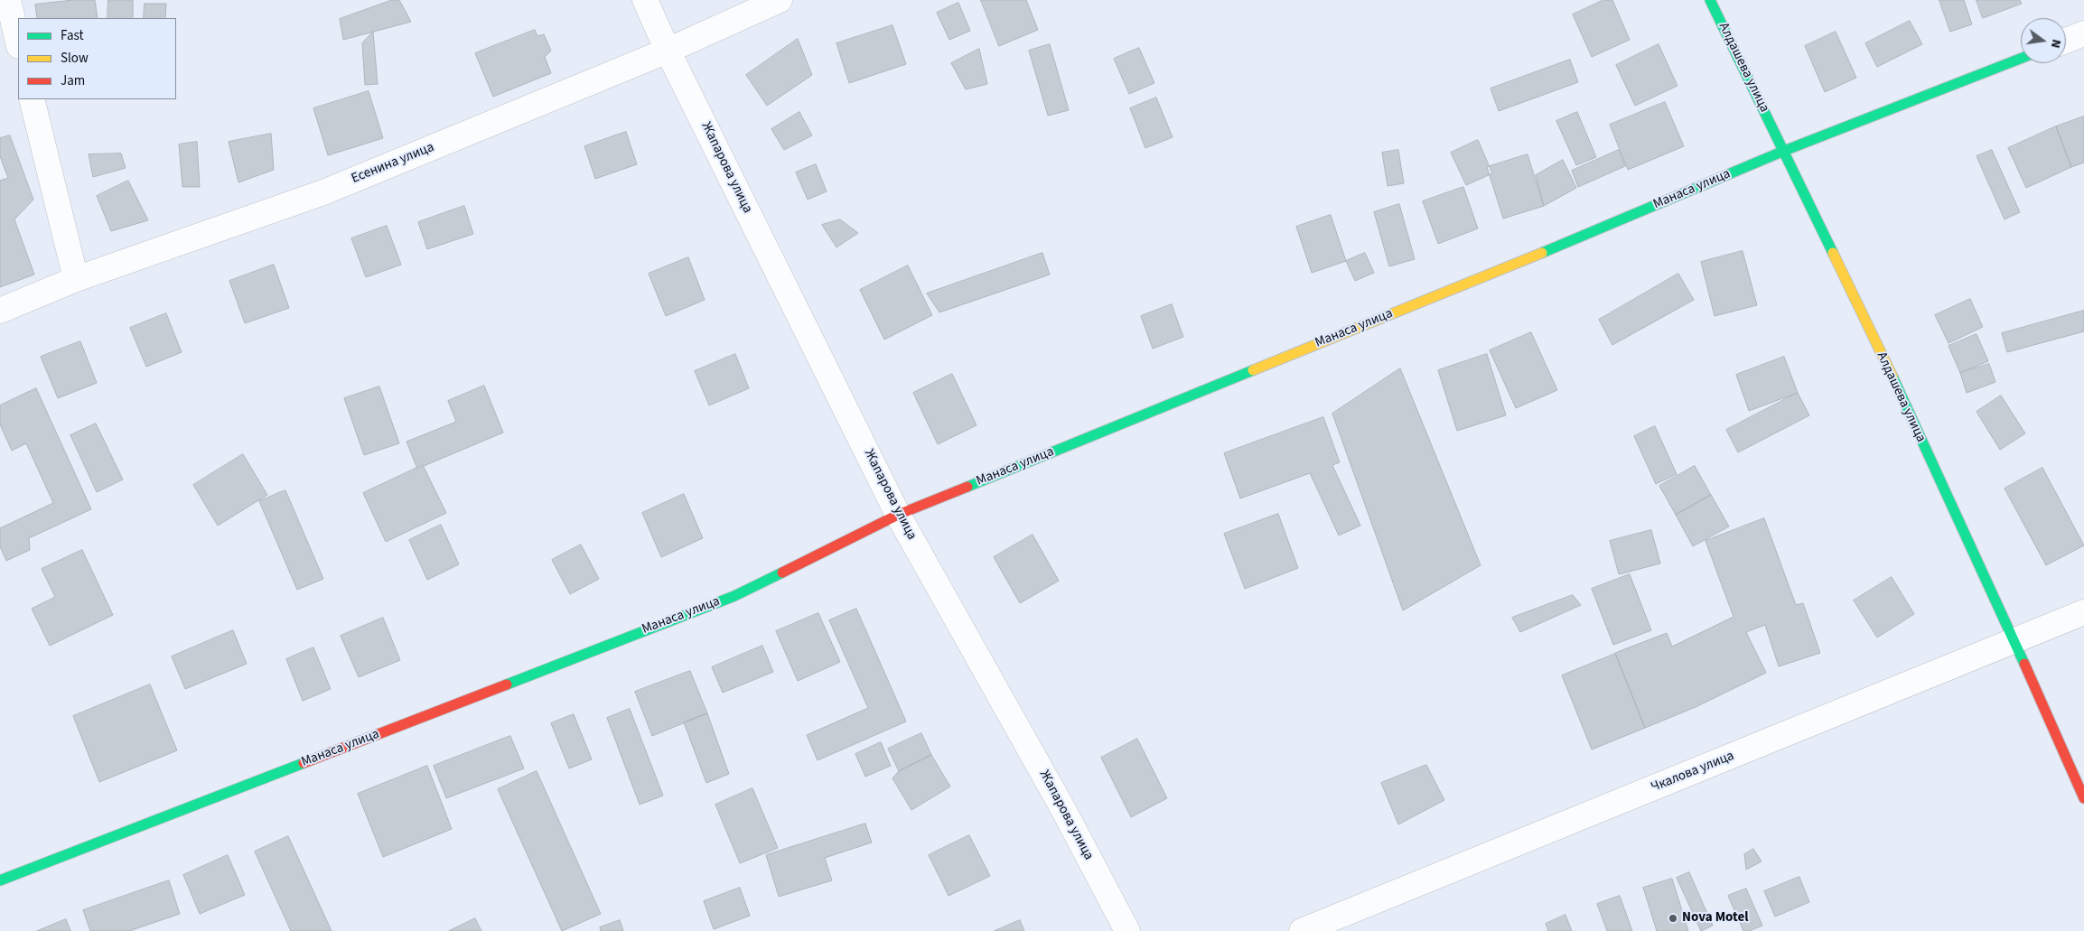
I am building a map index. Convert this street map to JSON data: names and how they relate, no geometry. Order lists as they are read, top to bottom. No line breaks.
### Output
{"streets":{"street":["Алдашева улица","Есенина улица","Жапарова улица","Манаса улица","Чкалова улица"]},"crossings":[["Алдашева улица","Манаса улица"],["Алдашева улица","Чкалова улица"],["Есенина улица","Жапарова улица"],["Жапарова улица","Манаса улица"]],"places":["Nova Motel"],"legend":["Fast","Slow","Jam"],"north":"right"}
